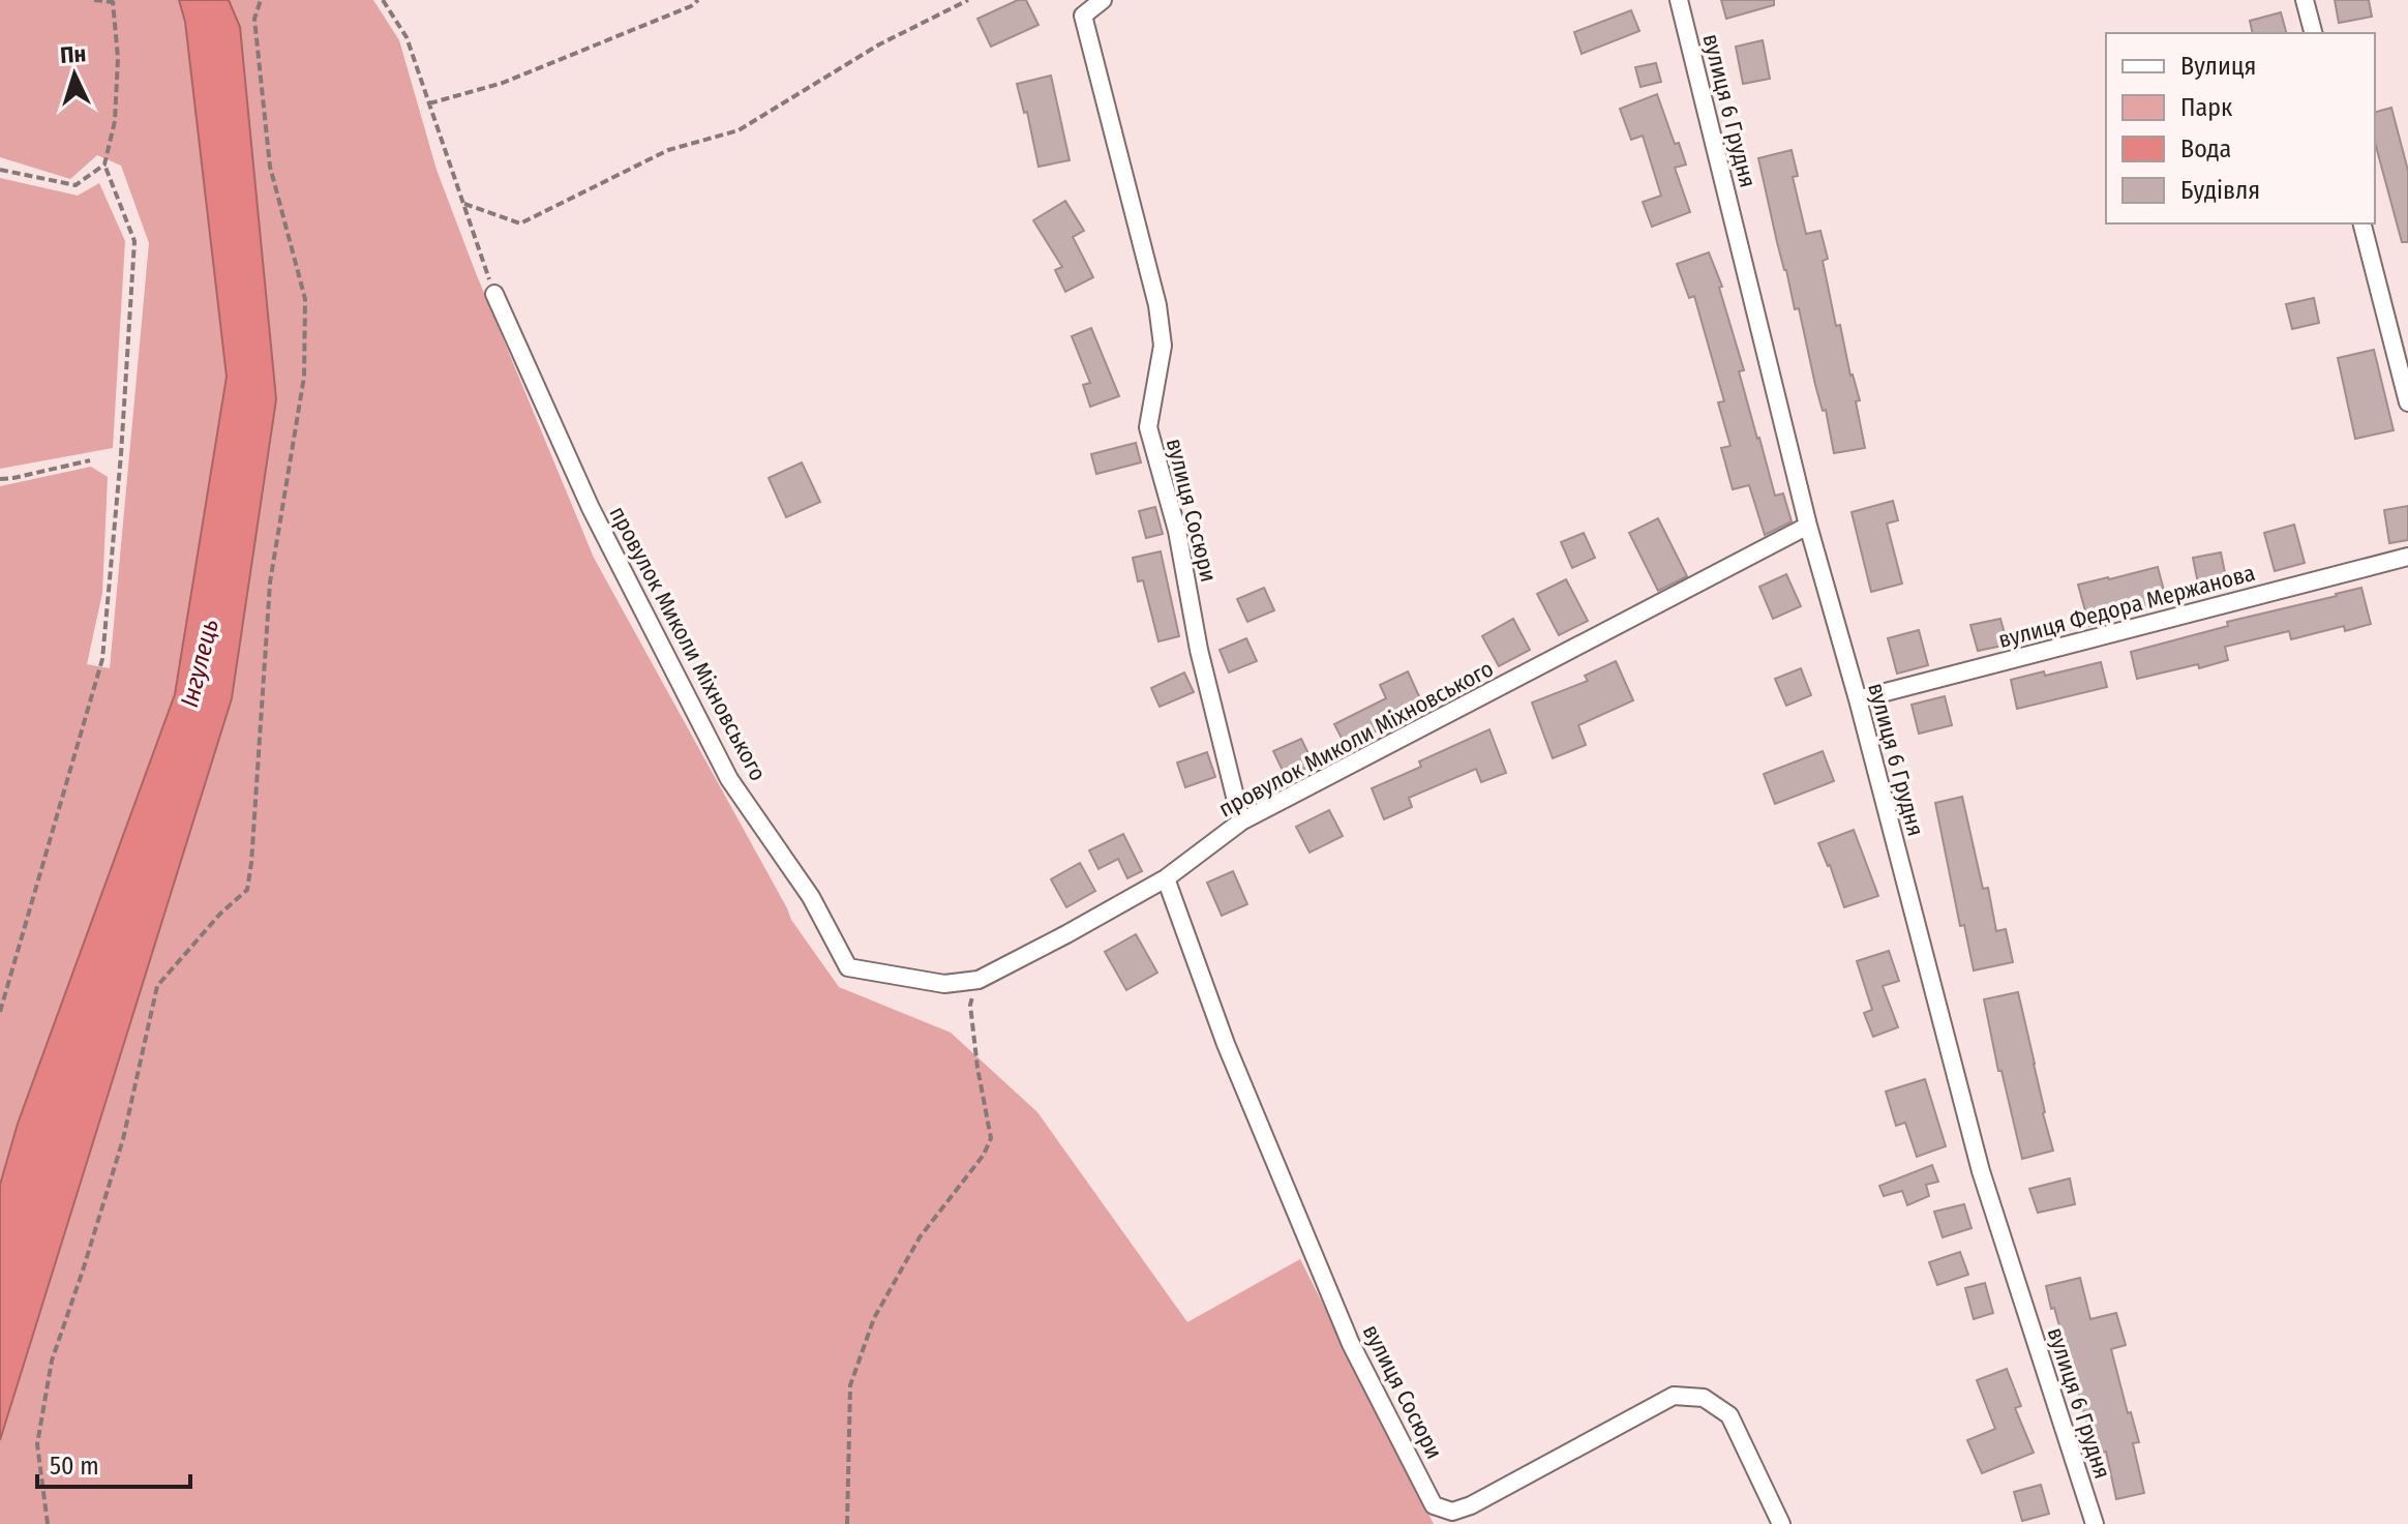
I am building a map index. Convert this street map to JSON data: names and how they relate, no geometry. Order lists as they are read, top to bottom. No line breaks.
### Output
{"streets":{"street":["вулиця 6 Грудня","вулиця Сосюри","вулиця Федора Мержанова","провулок Миколи Міхновського"]},"crossings":[["вулиця 6 Грудня","вулиця Федора Мержанова"],["вулиця 6 Грудня","провулок Миколи Міхновського"],["вулиця Сосюри","провулок Миколи Міхновського"]],"water":["Інгулець"],"legend":["Вулиця","Парк","Вода","Будівля"],"scale_bar":"50 m","north":"top"}
